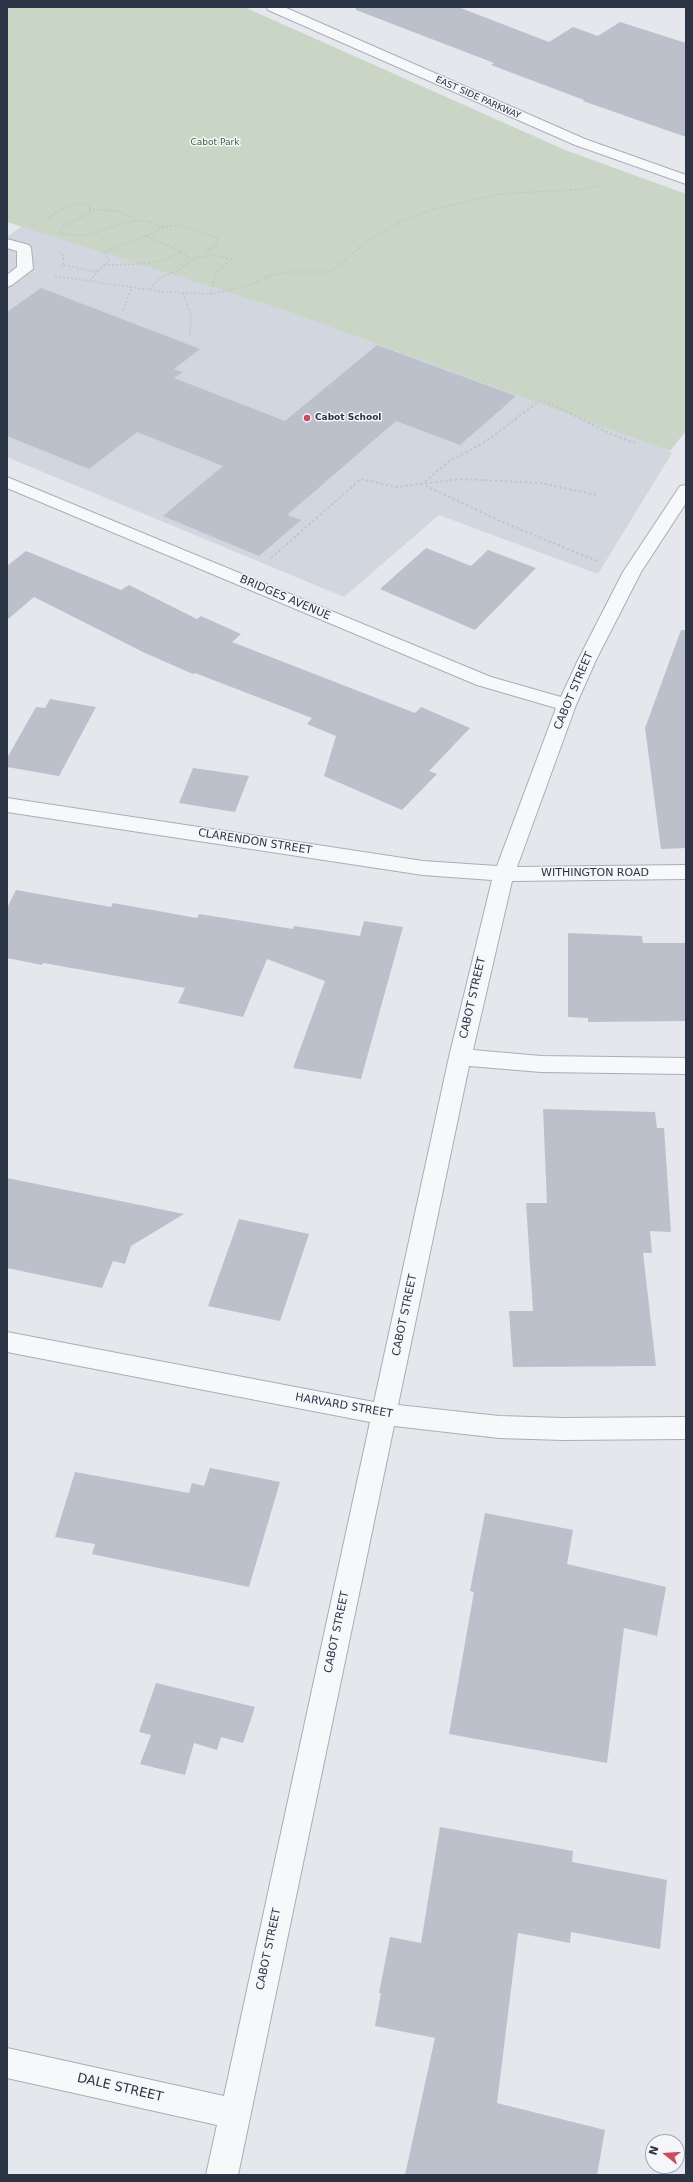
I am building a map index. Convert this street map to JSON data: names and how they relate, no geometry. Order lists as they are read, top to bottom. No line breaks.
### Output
{"streets":{"street":["EAST SIDE PARKWAY","BRIDGES AVENUE","CABOT STREET","CLARENDON STREET","WITHINGTON ROAD","HARVARD STREET","DALE STREET"]},"crossings":[["BRIDGES AVENUE","CABOT STREET"],["CABOT STREET","CLARENDON STREET"],["CABOT STREET","WITHINGTON ROAD"],["CABOT STREET","HARVARD STREET"],["CABOT STREET","DALE STREET"],["CLARENDON STREET","WITHINGTON ROAD"]],"parks":["Cabot Park"],"places":["Cabot School"],"north":"left"}
